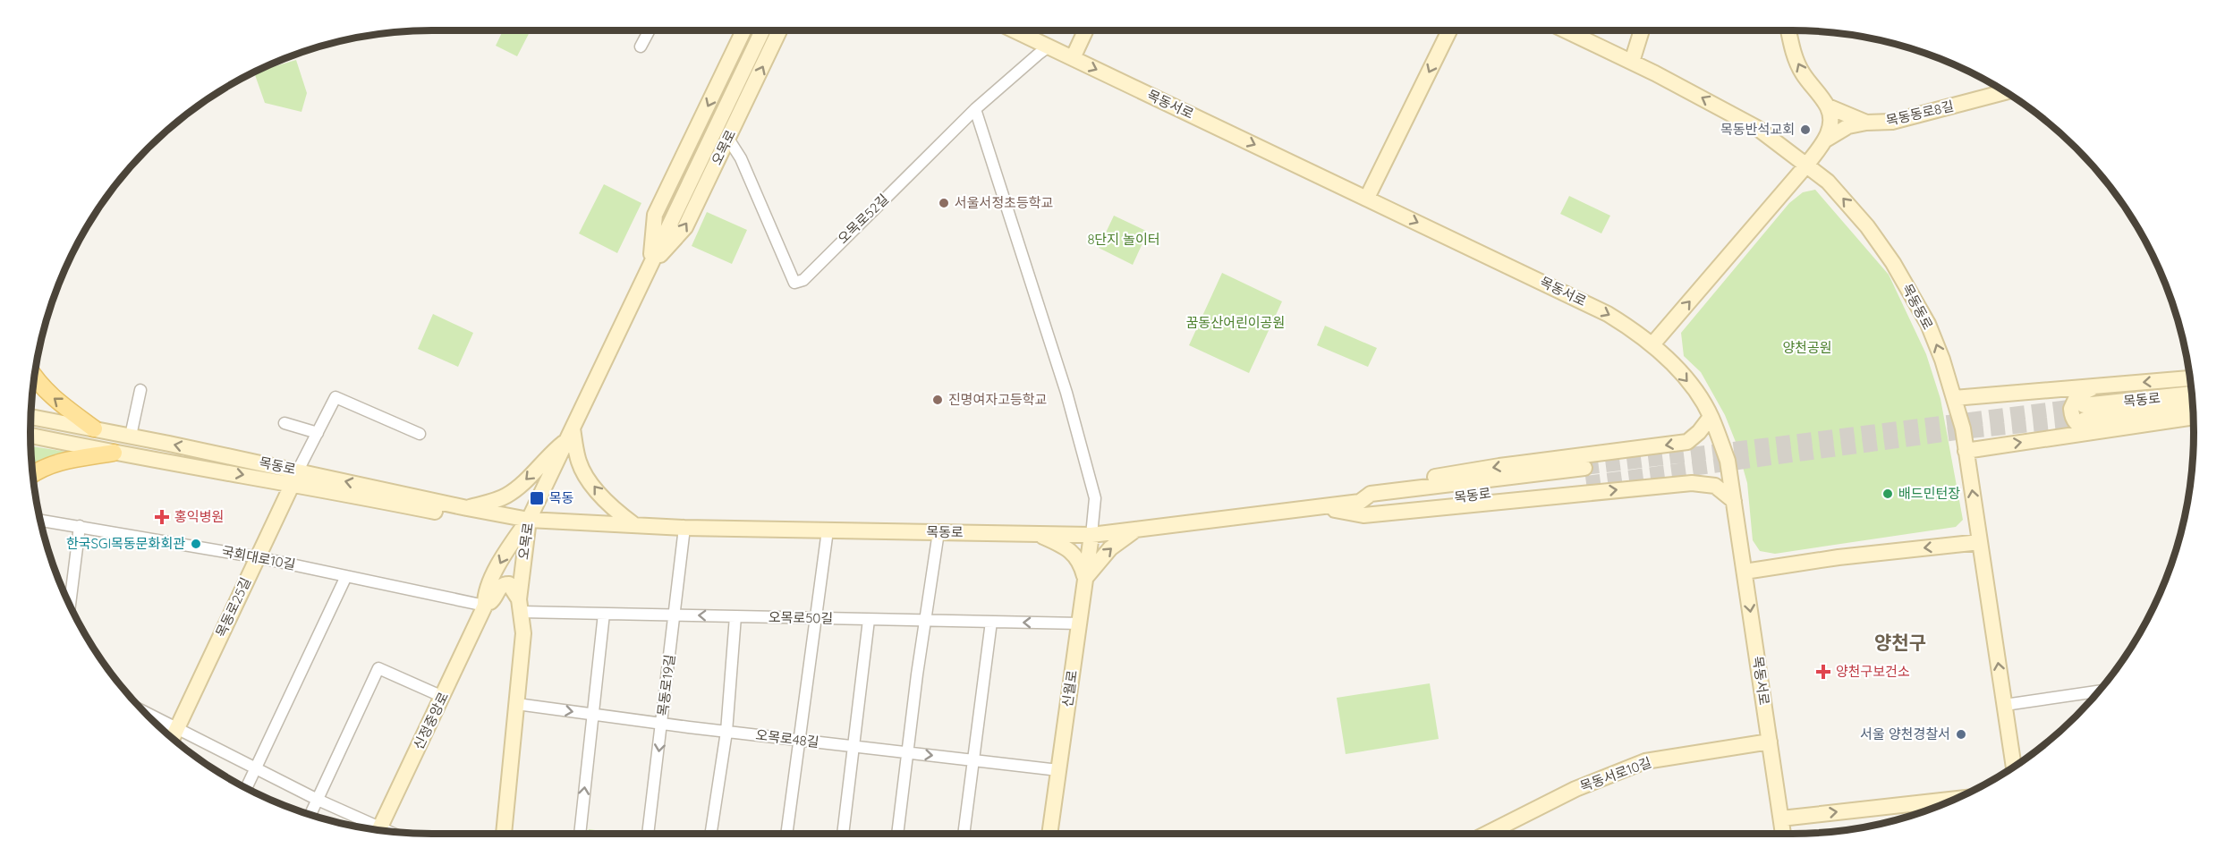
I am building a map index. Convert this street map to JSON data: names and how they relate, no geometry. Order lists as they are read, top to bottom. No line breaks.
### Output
{"streets":{"main road":["목동서로","목동동로8길","오목로","목동동로","목동로","목동로25길","신월로","신정중앙로","목동서로10길"],"street":["오목로52길","국회대로10길","오목로50길","목동로19길","오목로48길"]},"crossings":[["목동서로","오목로52길"],["목동서로","목동서로10길"],["오목로","오목로52길"],["오목로","목동로"],["오목로","오목로50길"],["오목로","신정중앙로"],["오목로","오목로48길"],["목동로","목동로25길"],["목동로","목동로19길"],["목동로","신월로"],["목동로","신정중앙로"],["국회대로10길","목동로25길"],["국회대로10길","신정중앙로"],["오목로50길","목동로19길"],["오목로50길","신월로"],["오목로50길","신정중앙로"],["목동로19길","오목로48길"],["신월로","오목로48길"]],"one_way":["목동서로","목동동로"],"districts":["양천구"],"parks":["8단지 놀이터","꿈동산어린이공원","양천공원"],"places":{"other":["목동반석교회","서울서정초등학교","진명여자고등학교","배드민턴장","한국SGI목동문화회관","서울 양천경찰서"],"transit":["목동"],"health":["홍익병원","양천구보건소"]}}
